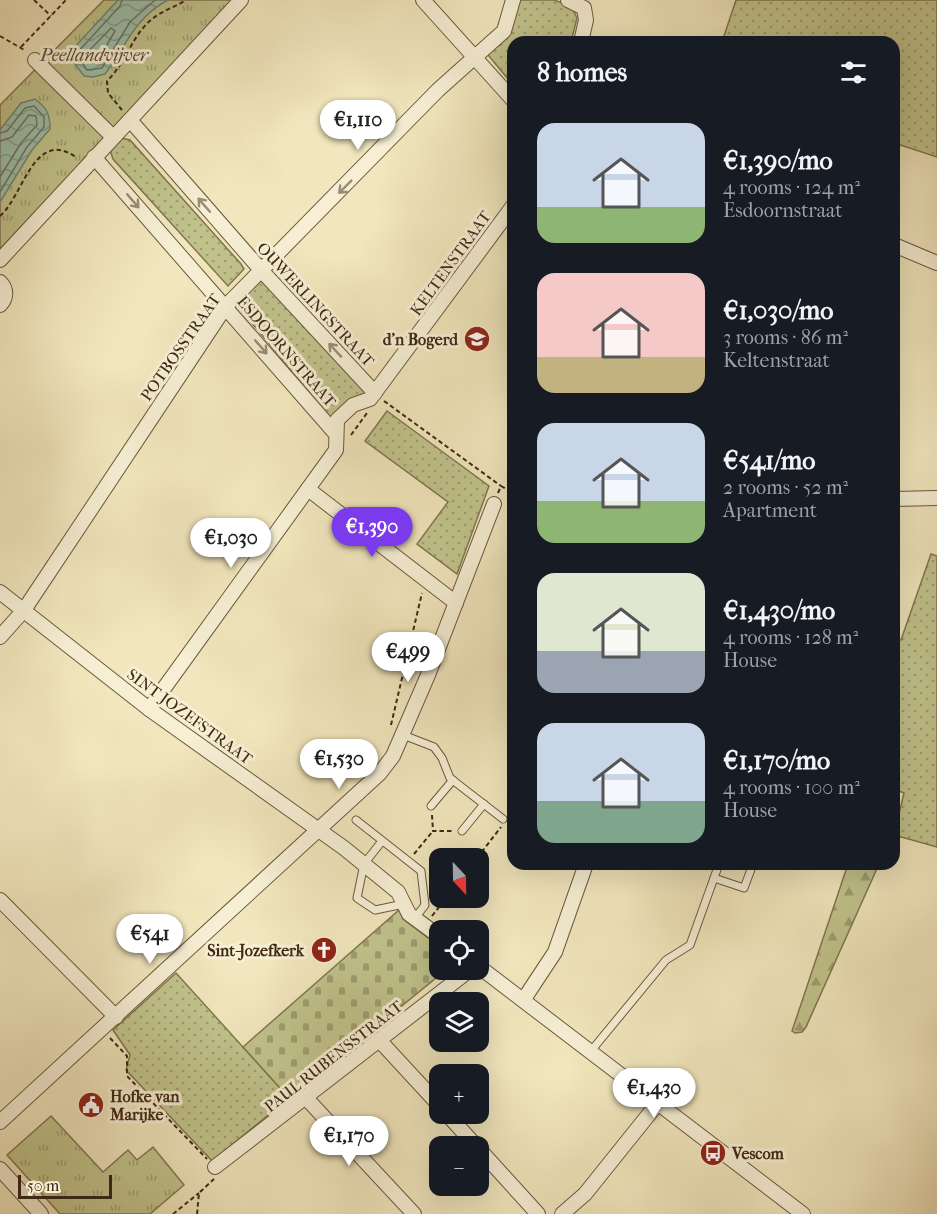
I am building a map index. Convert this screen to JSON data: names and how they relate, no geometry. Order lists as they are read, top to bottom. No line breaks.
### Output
{"streets":{"street":["KELTENSTRAAT","OUWERLINGSTRAAT","POTBOSSTRAAT","ESDOORNSTRAAT","SINT JOZEFSTRAAT","PAUL RUBENSSTRAAT"]},"crossings":[["KELTENSTRAAT","OUWERLINGSTRAAT"],["KELTENSTRAAT","ESDOORNSTRAAT"],["OUWERLINGSTRAAT","POTBOSSTRAAT"],["POTBOSSTRAAT","ESDOORNSTRAAT"],["POTBOSSTRAAT","SINT JOZEFSTRAAT"]],"one_way":["OUWERLINGSTRAAT","POTBOSSTRAAT","ESDOORNSTRAAT"],"water":["Peellandvijver"],"places":{"school or university":["d'n Bogerd"],"church":["Sint-Jozefkerk"],"public building":["Hofke van Marijke"],"bus stop":["Vescom"]},"scale_bar":"50 m","north":"bottom","page":{"heading":"8 homes","price":["€1,110","€1,390","€1,030","€499","€1,530","€541","€1,430","€1,170"],"list":[{"name":"€1,390/mo","note":"4 rooms · 124 m² · Esdoornstraat"},{"name":"€1,030/mo","note":"3 rooms · 86 m² · Keltenstraat"},{"name":"€541/mo","note":"2 rooms · 52 m² · Apartment"},{"name":"€1,430/mo","note":"4 rooms · 128 m² · House"},{"name":"€1,170/mo","note":"4 rooms · 100 m² · House"}],"map_buttons":["+","−"],"scale":"50 m"}}
